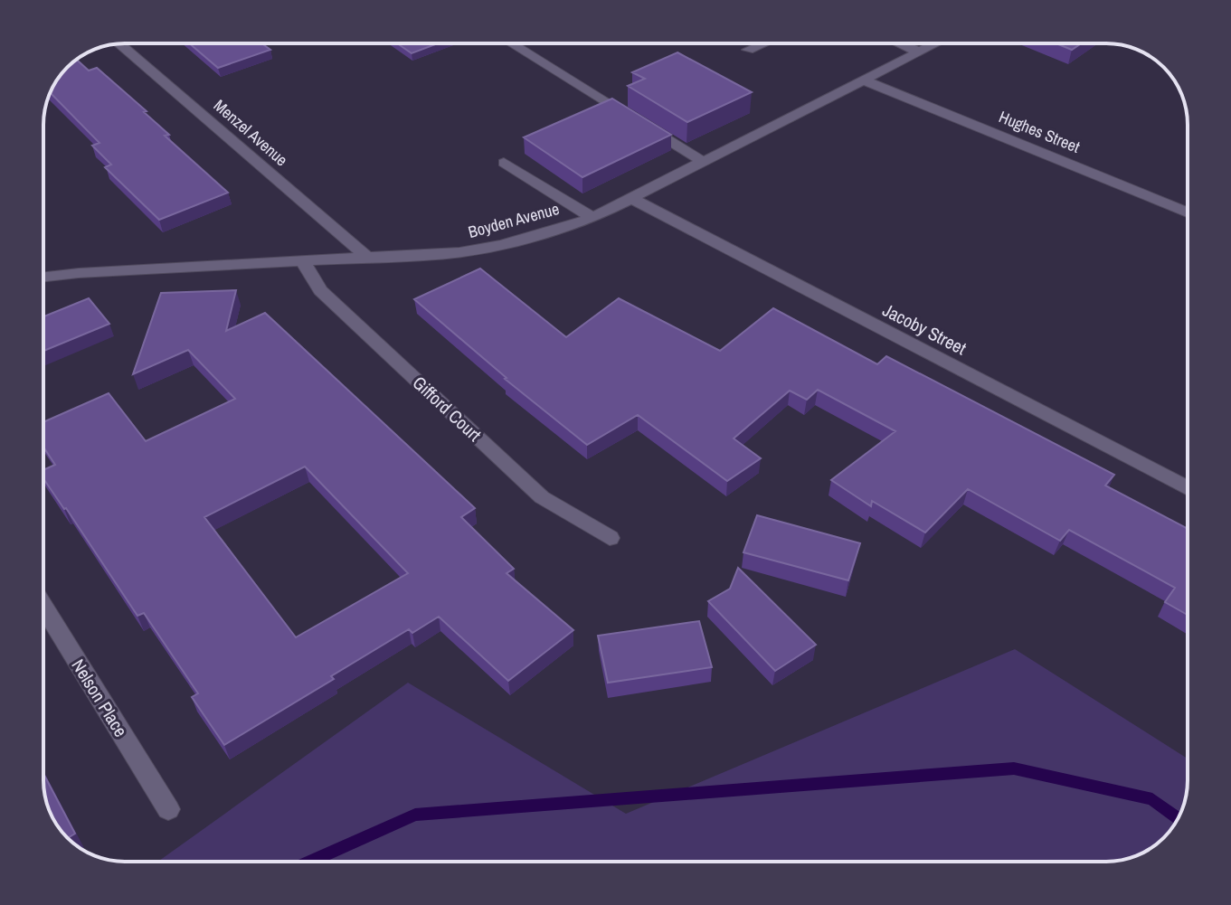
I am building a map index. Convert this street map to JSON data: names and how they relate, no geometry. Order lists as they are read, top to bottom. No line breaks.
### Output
{"streets":{"street":["Hughes Street","Menzel Avenue","Boyden Avenue","Jacoby Street","Gifford Court","Nelson Place"]},"crossings":[["Hughes Street","Boyden Avenue"],["Menzel Avenue","Boyden Avenue"],["Boyden Avenue","Jacoby Street"],["Boyden Avenue","Gifford Court"]]}
